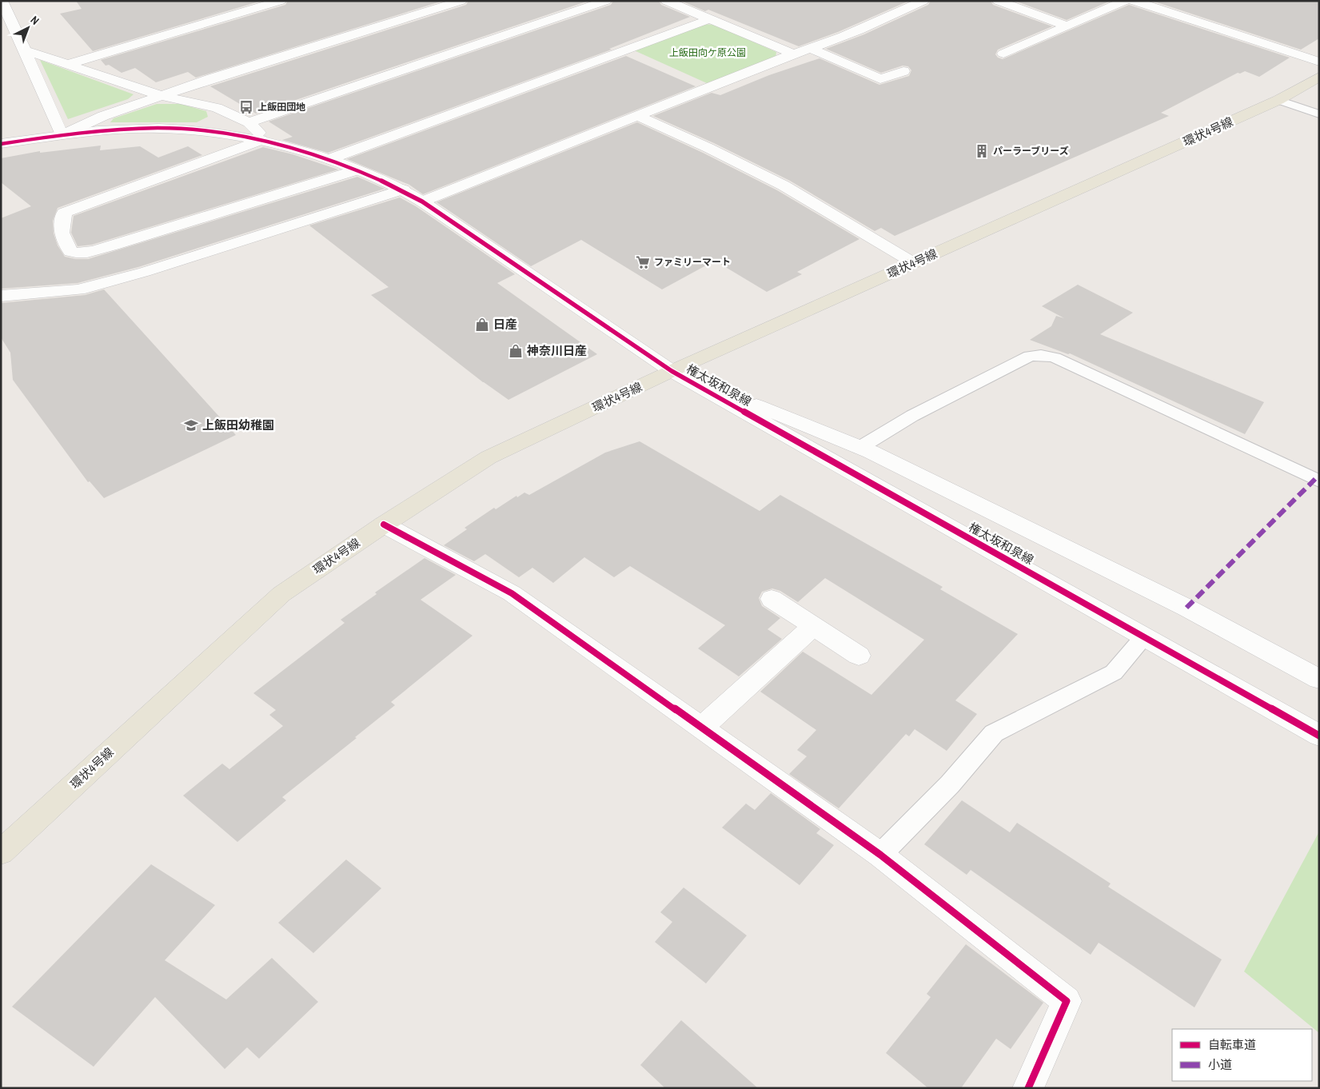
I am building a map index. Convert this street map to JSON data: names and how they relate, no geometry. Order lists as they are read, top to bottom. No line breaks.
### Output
{"streets":{"main road":["環状4号線"],"street":["権太坂和泉線"]},"crossings":[["環状4号線","権太坂和泉線"]],"parks":["上飯田向ケ原公園"],"places":{"bus stop":["上飯田団地"],"building":["パーラーブリーズ"],"supermarket":["ファミリーマート"],"shop":["日産","神奈川日産"],"school or university":["上飯田幼稚園"]},"legend":["自転車道","小道"],"north":"top right"}
